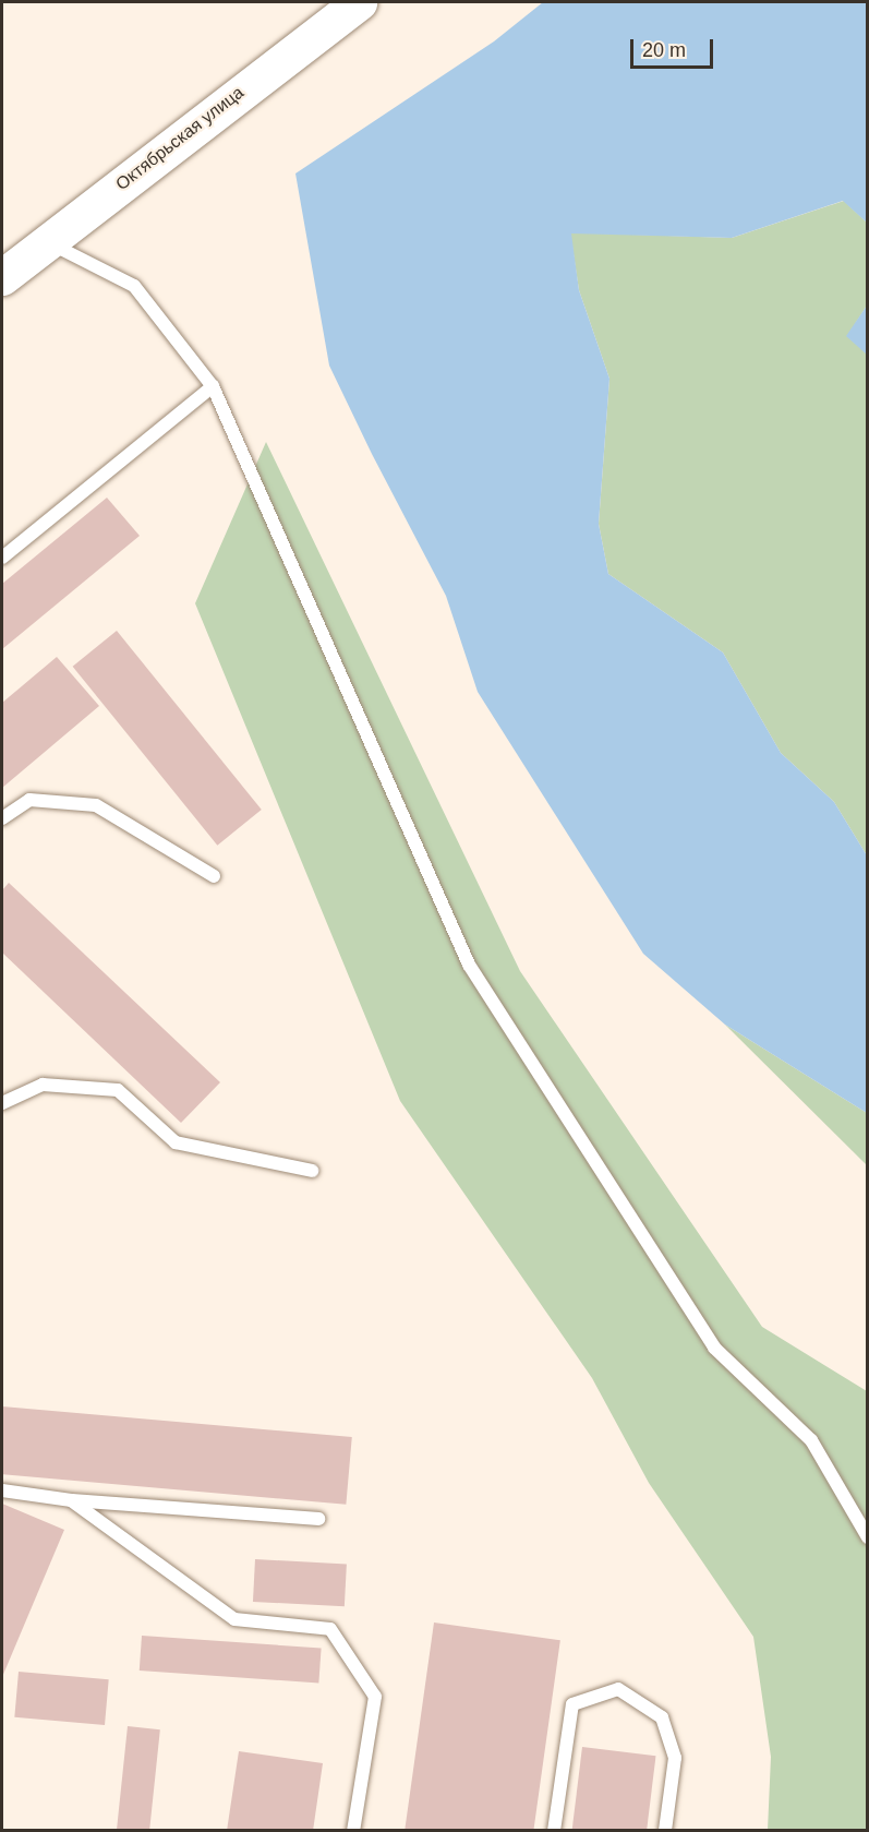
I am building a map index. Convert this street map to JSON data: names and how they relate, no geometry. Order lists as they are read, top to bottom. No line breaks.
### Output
{"streets":{"street":["Октябрьская улица"]},"scale_bar":"20 m"}
